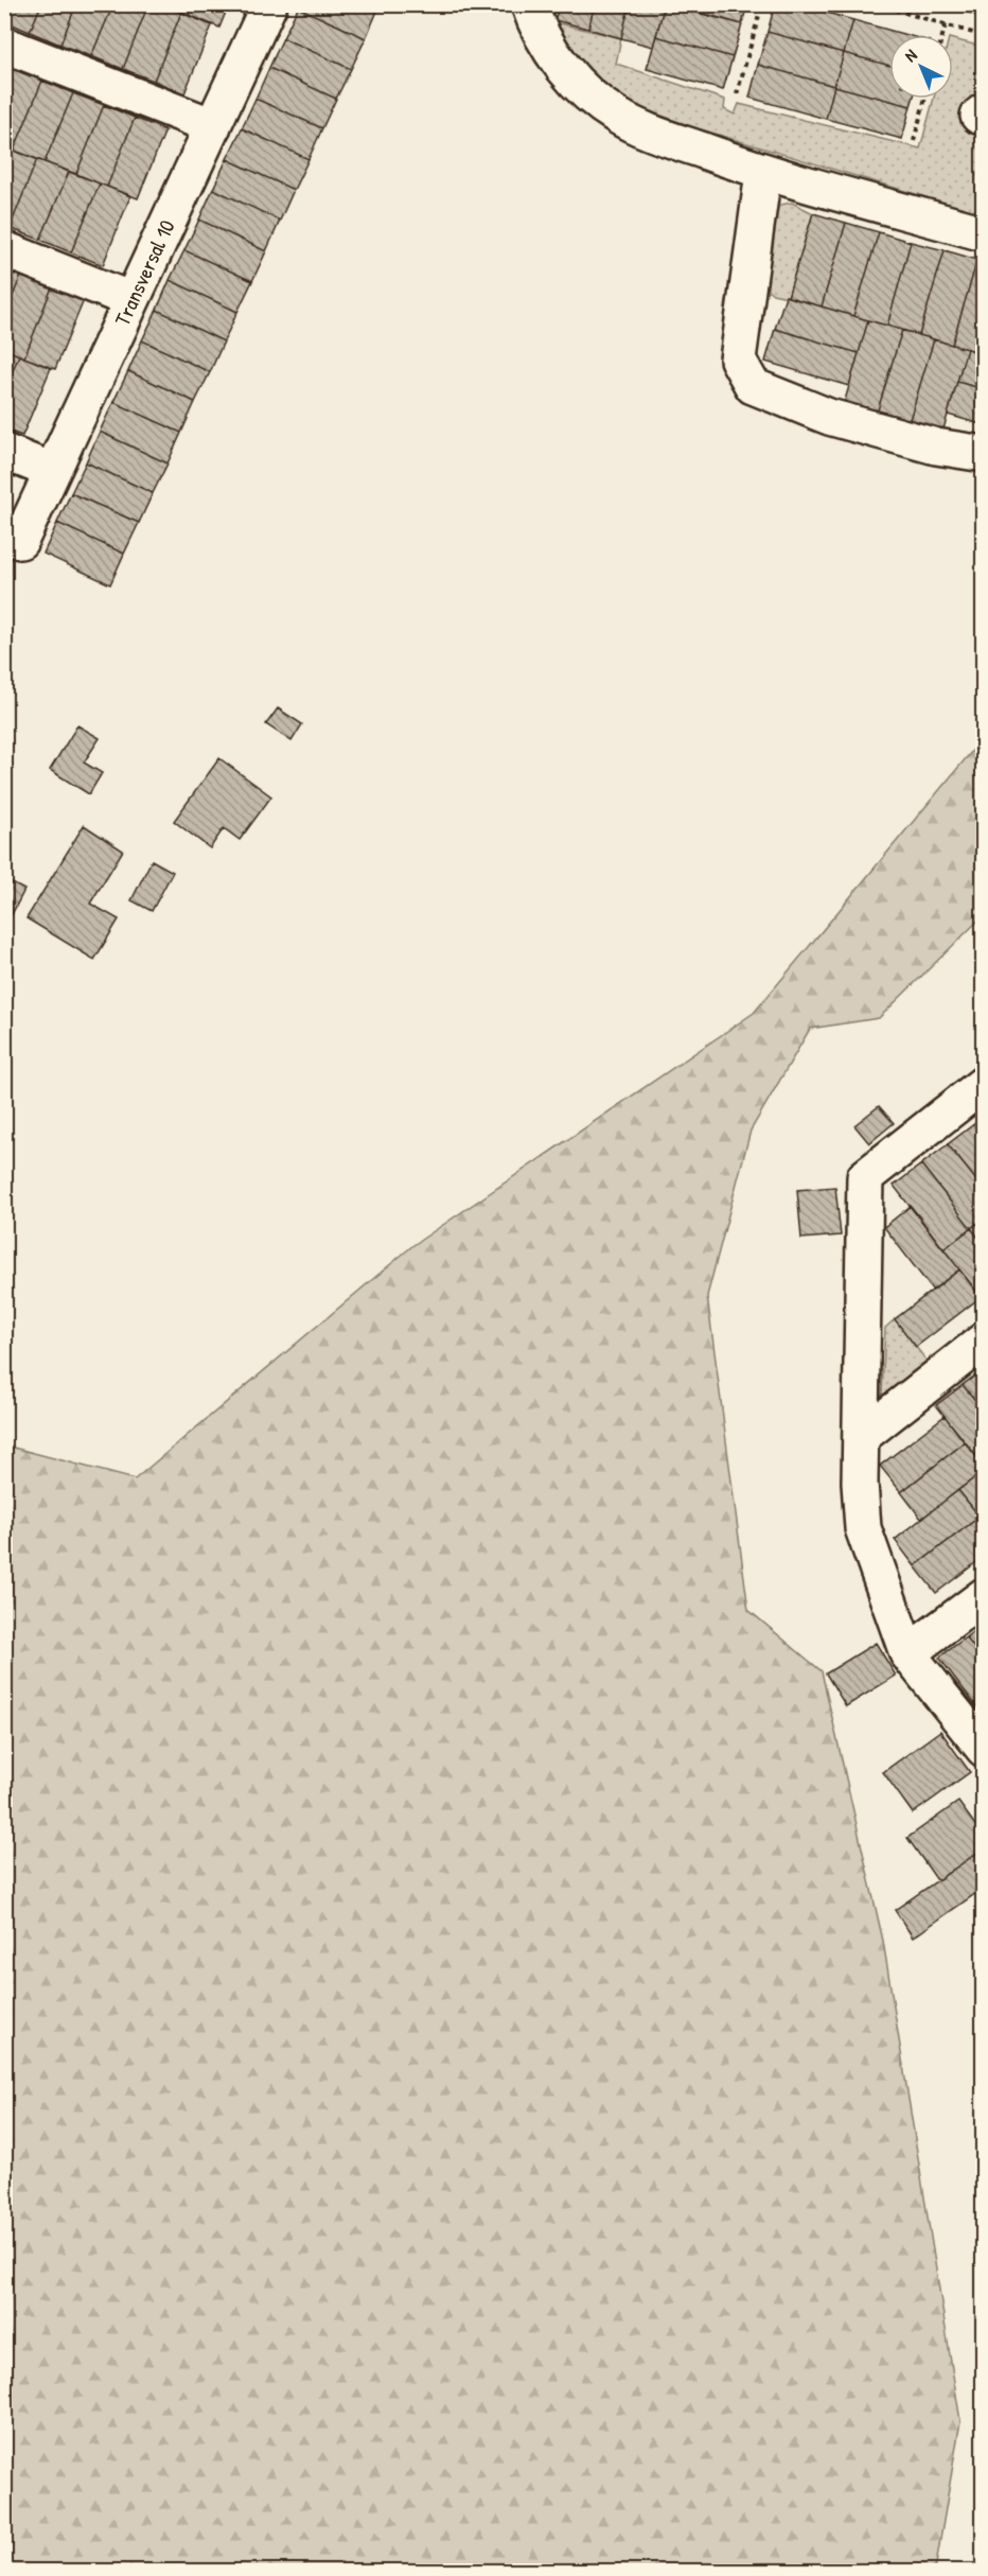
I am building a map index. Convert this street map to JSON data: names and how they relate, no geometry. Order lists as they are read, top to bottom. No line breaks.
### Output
{"streets":{"street":["Transversal 10"]},"north":"top left"}
